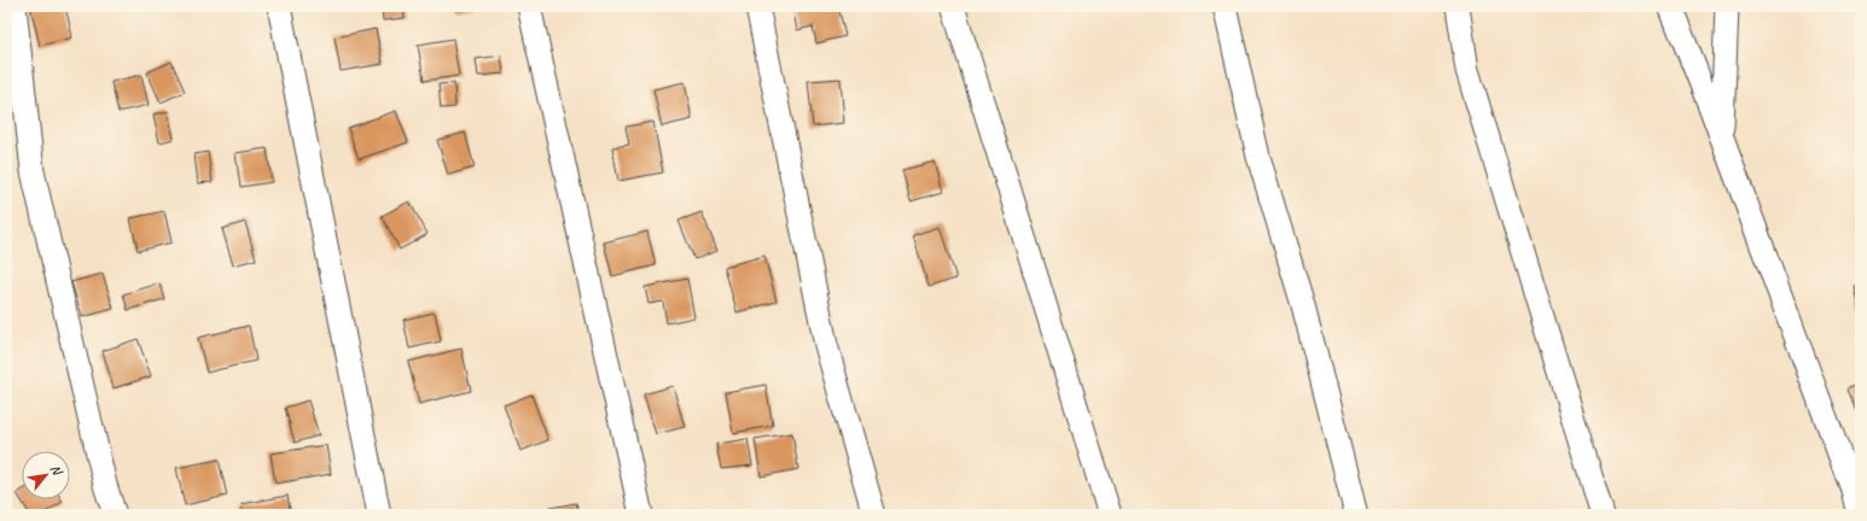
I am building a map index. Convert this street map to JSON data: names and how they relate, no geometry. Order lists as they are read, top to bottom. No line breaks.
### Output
{"north":"top right"}
